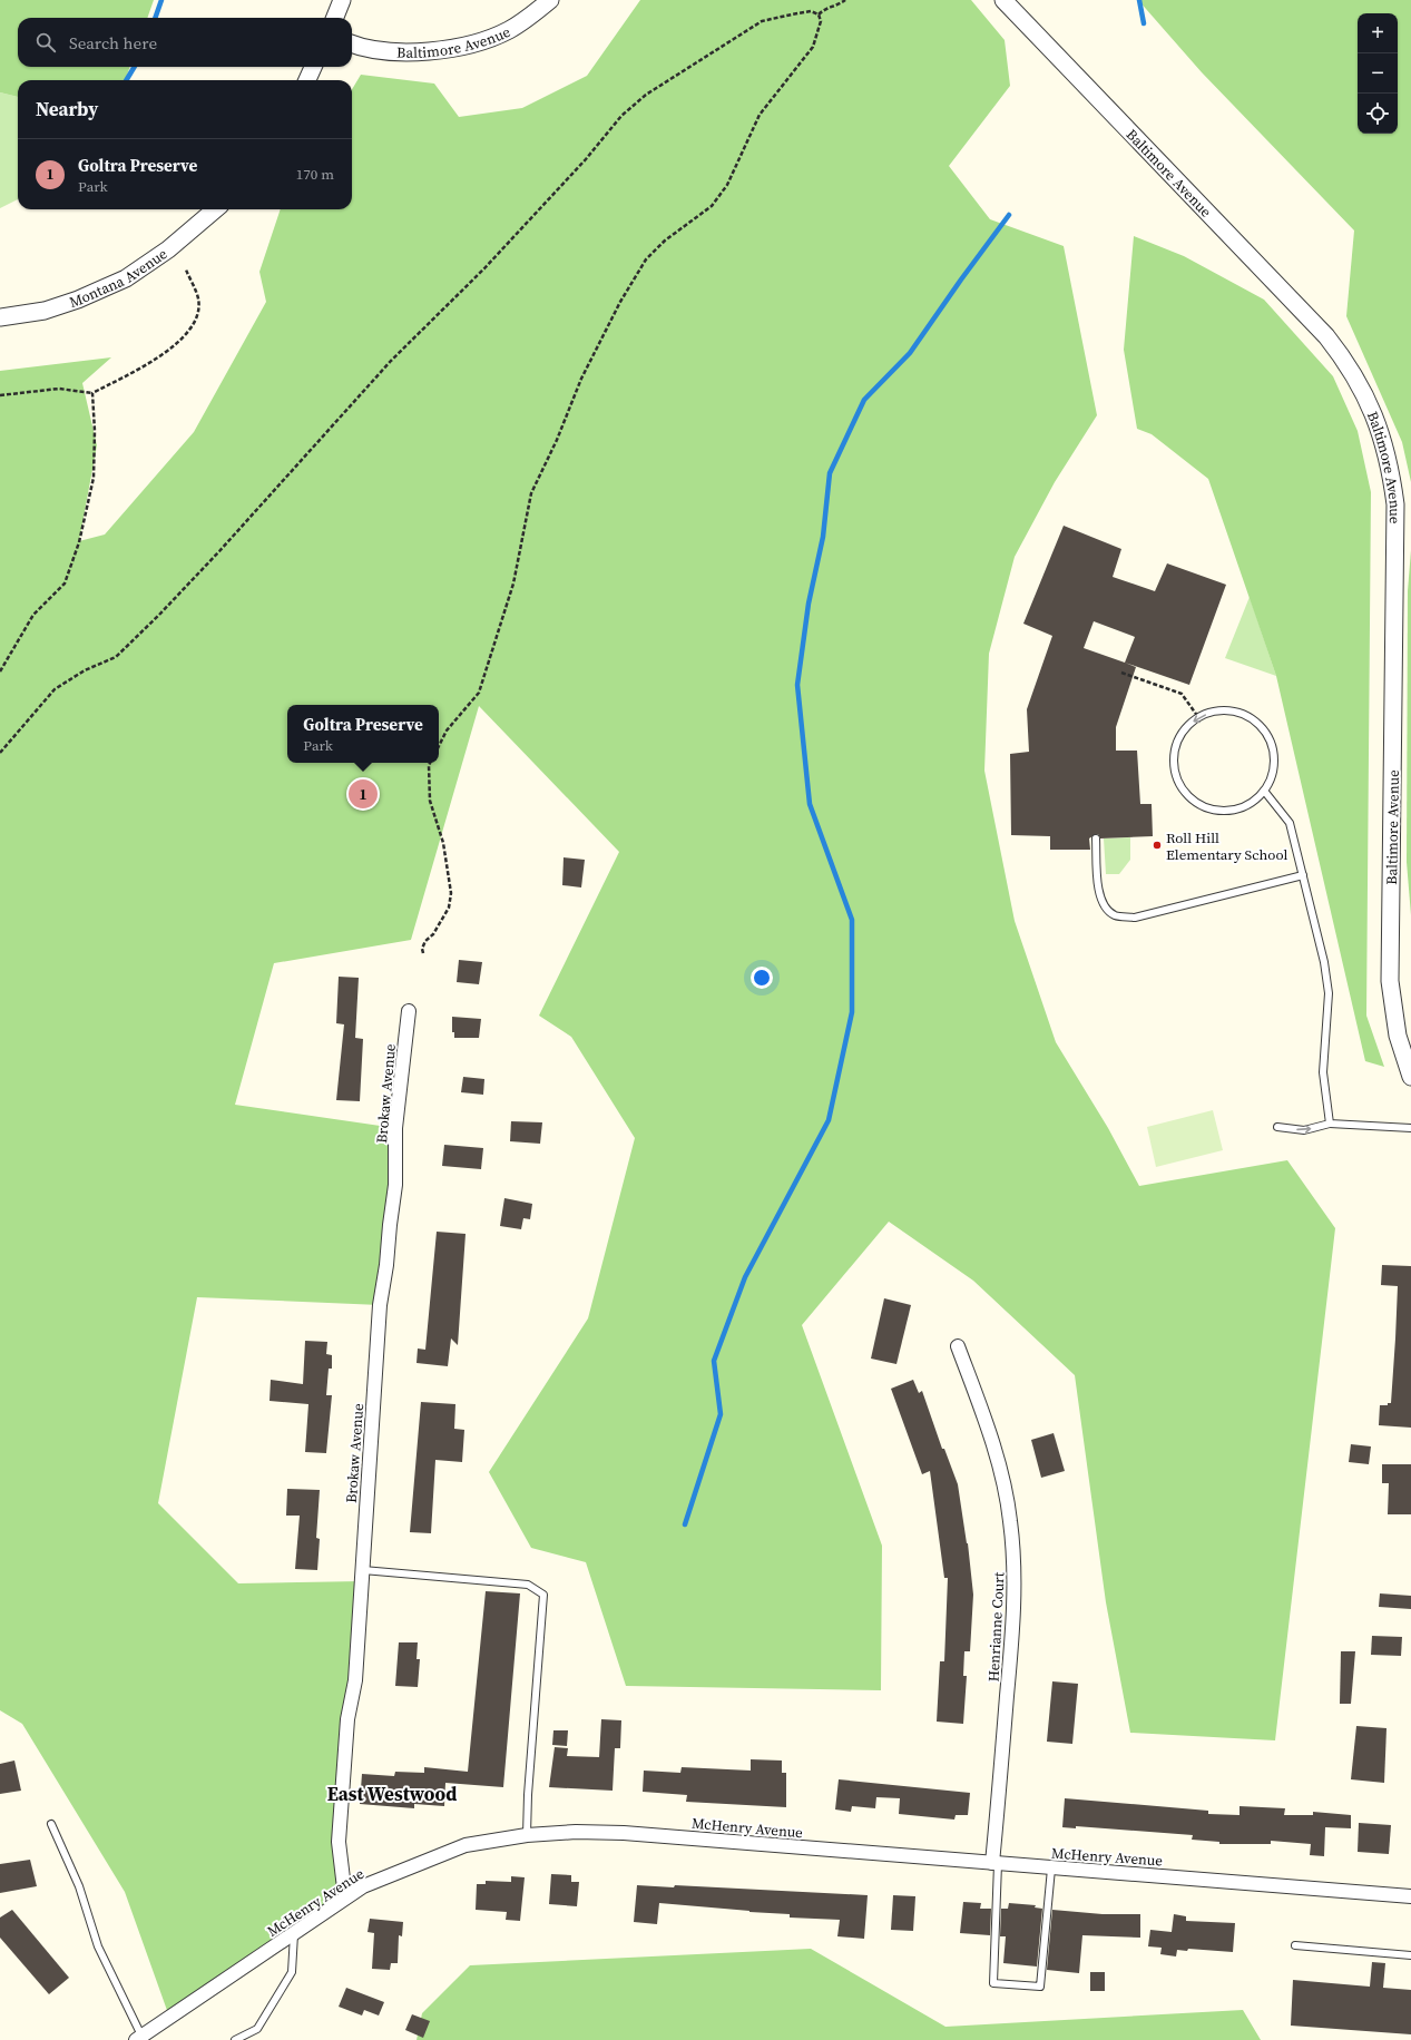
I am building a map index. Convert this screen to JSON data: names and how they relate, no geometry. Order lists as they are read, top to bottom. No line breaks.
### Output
{"streets":{"street":["Baltimore Avenue","Montana Avenue","Brokaw Avenue","Henrianne Court","McHenry Avenue"]},"crossings":[["Brokaw Avenue","McHenry Avenue"],["Henrianne Court","McHenry Avenue"]],"districts":["East Westwood"],"places":["Roll Hill Elementary School"],"page":{"map_buttons":["+","−"],"search":"Search here","heading":"Nearby","list":[{"mark":"1","name":"Goltra Preserve","note":"Park","value":"170 m"}],"popup":["Goltra Preserve","Park"],"pins":"1"}}
